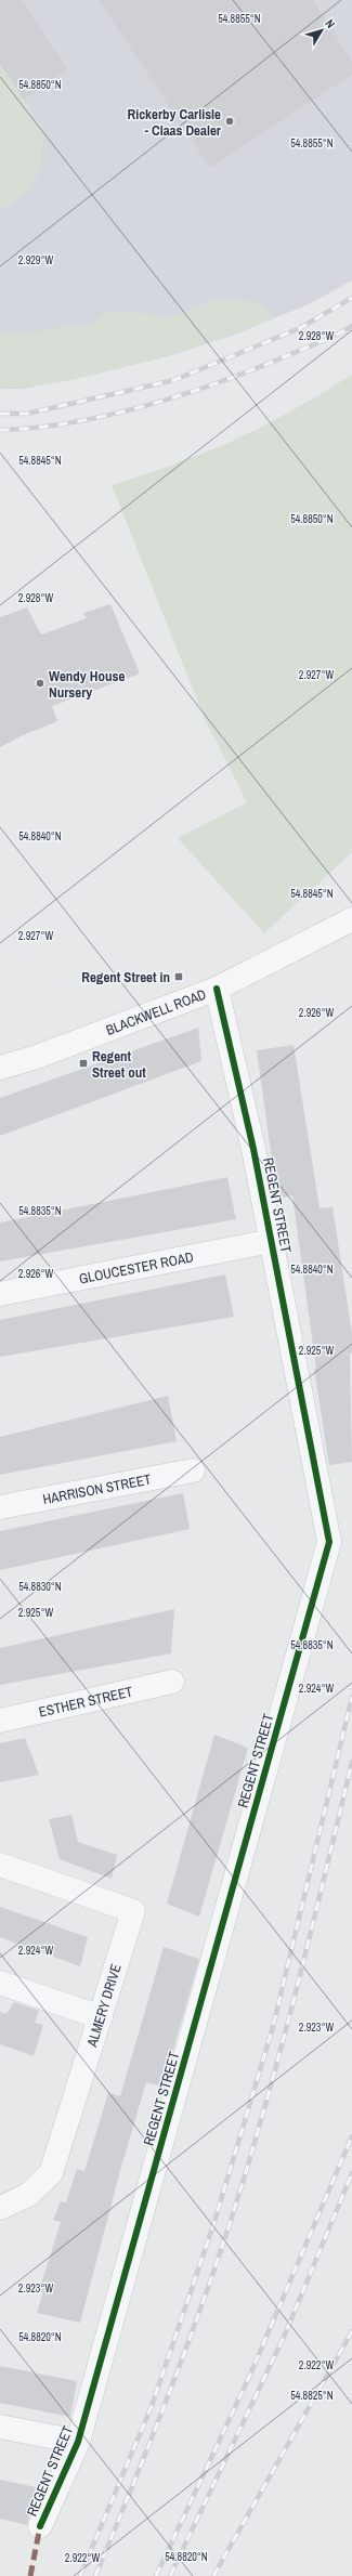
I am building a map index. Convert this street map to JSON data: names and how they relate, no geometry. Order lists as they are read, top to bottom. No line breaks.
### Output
{"streets":{"street":["BLACKWELL ROAD","REGENT STREET","GLOUCESTER ROAD","HARRISON STREET","ESTHER STREET","ALMERY DRIVE"]},"crossings":[["BLACKWELL ROAD","REGENT STREET"],["REGENT STREET","GLOUCESTER ROAD"]],"places":{"other":["Rickerby Carlisle - Claas Dealer","Wendy House Nursery"],"transit":["Regent Street in","Regent Street out"]},"north":"top right","coordinates":["54.8855°N","54.8850°N","2.929°W","2.928°W","54.8845°N","2.927°W","54.8840°N","2.926°W","54.8835°N","2.925°W","54.8830°N","2.924°W","2.923°W","54.8820°N","2.922°W","54.8825°N"]}
